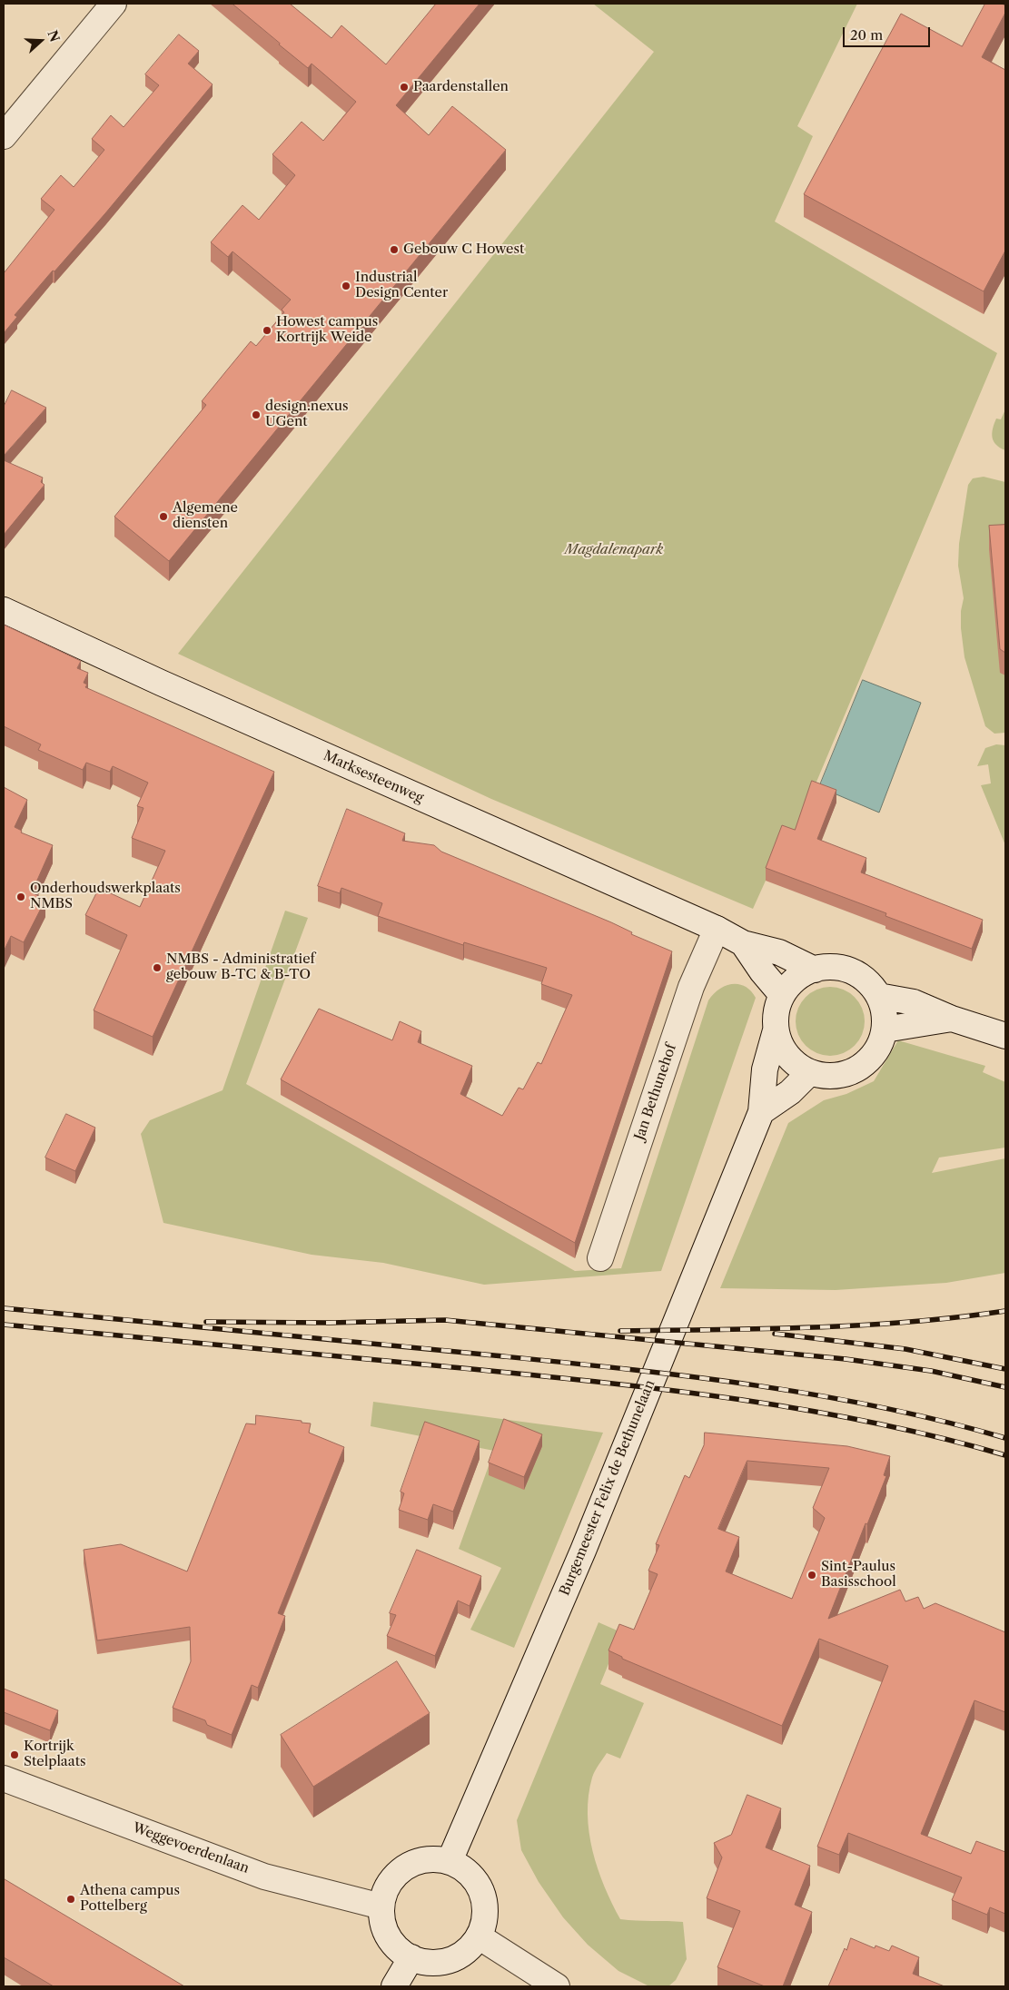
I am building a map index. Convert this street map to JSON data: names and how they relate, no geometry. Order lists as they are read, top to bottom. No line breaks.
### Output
{"streets":{"street":["Marksesteenweg","Jan Bethunehof","Burgemeester Felix de Bethunelaan","Weggevoerdenlaan"]},"crossings":[["Marksesteenweg","Jan Bethunehof"],["Marksesteenweg","Burgemeester Felix de Bethunelaan"],["Burgemeester Felix de Bethunelaan","Weggevoerdenlaan"]],"parks":["Magdalenapark"],"places":["Paardenstallen","Gebouw C Howest","Industrial Design Center","Howest campus Kortrijk Weide","design.nexus UGent","Algemene diensten","Onderhoudswerkplaats NMBS","NMBS - Administratief gebouw B-TC & B-TO","Sint-Paulus Basisschool","Kortrijk Stelplaats","Athena campus Pottelberg"],"scale_bar":"20 m","north":"right"}
